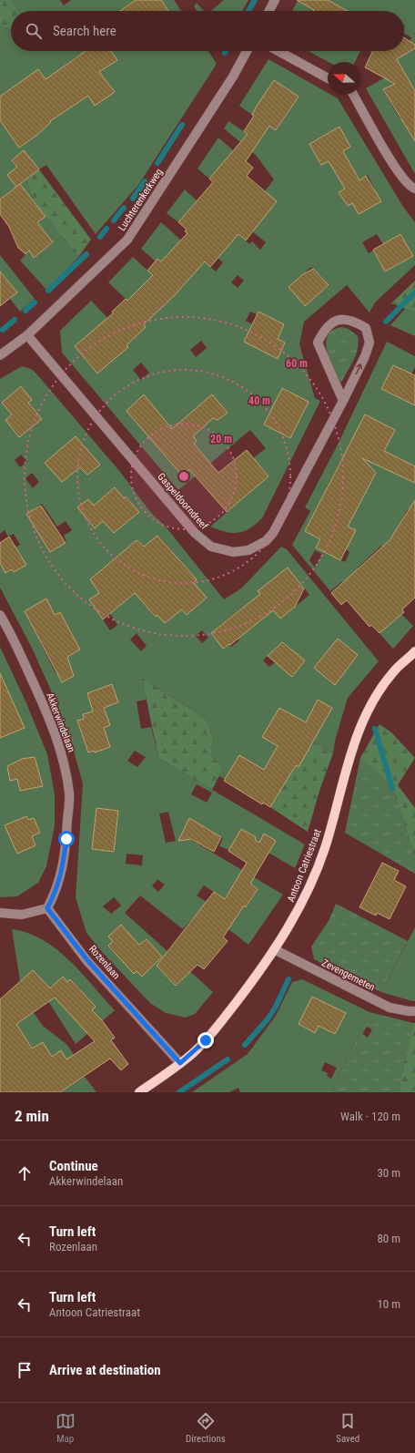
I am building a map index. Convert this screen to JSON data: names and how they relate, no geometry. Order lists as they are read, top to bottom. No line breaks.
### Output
{"streets":{"main road":["Antoon Catriestraat"],"street":["Luchterenkerkweg","Gaspeldoorndreef","Akkerwindelaan","Rozenlaan","Zevengemeten"]},"crossings":[["Luchterenkerkweg","Gaspeldoorndreef"],["Akkerwindelaan","Rozenlaan"],["Antoon Catriestraat","Rozenlaan"],["Antoon Catriestraat","Zevengemeten"]],"north":"left","page":{"search":"Search here","heading":["2 min","Walk · 120 m"],"list":[["Continue","Akkerwindelaan","30 m"],["Turn left","Rozenlaan","80 m"],["Turn left","Antoon Catriestraat","10 m"],"Arrive at destination"],"nav":["Map","Directions","Saved"]},"rings":["60 m","40 m","20 m"]}
